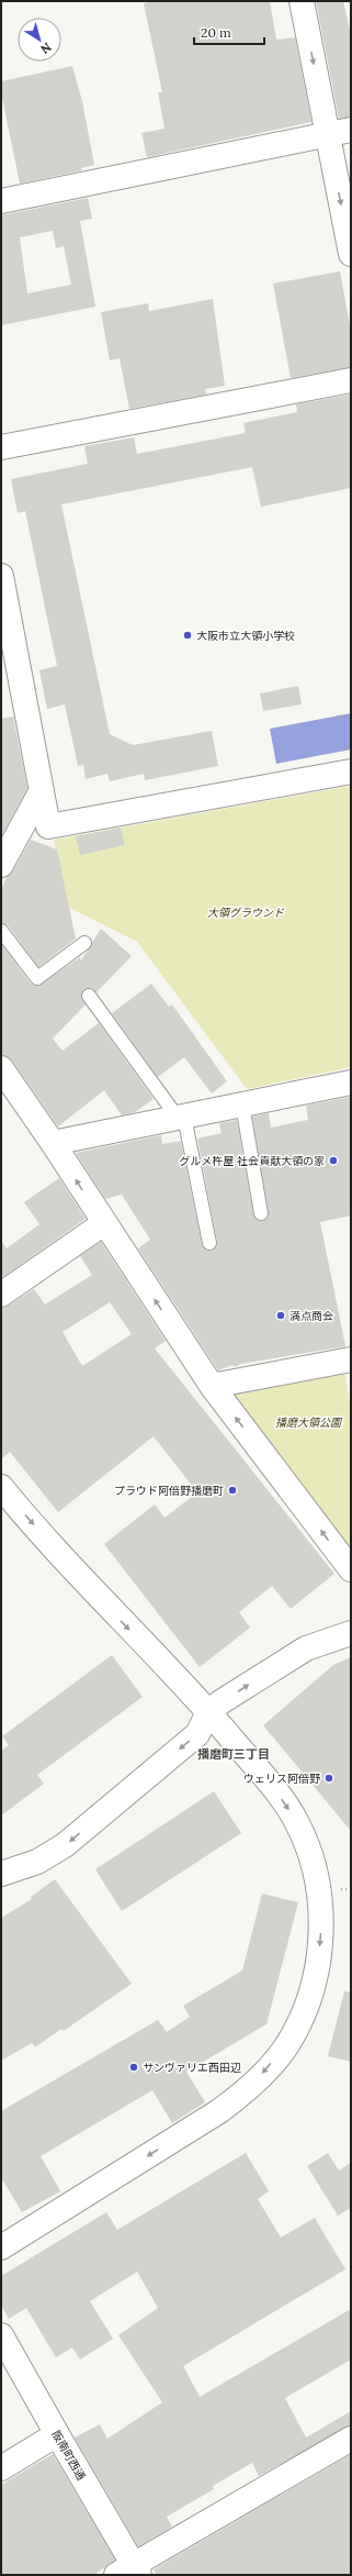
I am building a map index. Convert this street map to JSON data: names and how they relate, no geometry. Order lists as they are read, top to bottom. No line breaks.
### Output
{"streets":{"street":["阪南町西通"]},"districts":["播磨町三丁目"],"parks":["大領グラウンド","播磨大領公園"],"places":["大阪市立大領小学校","グルメ杵屋 社会貢献大領の家","満点商会","プラウド阿倍野播磨町","ウェリス阿倍野","サンヴァリエ西田辺"],"scale_bar":"20 m","north":"bottom right"}
